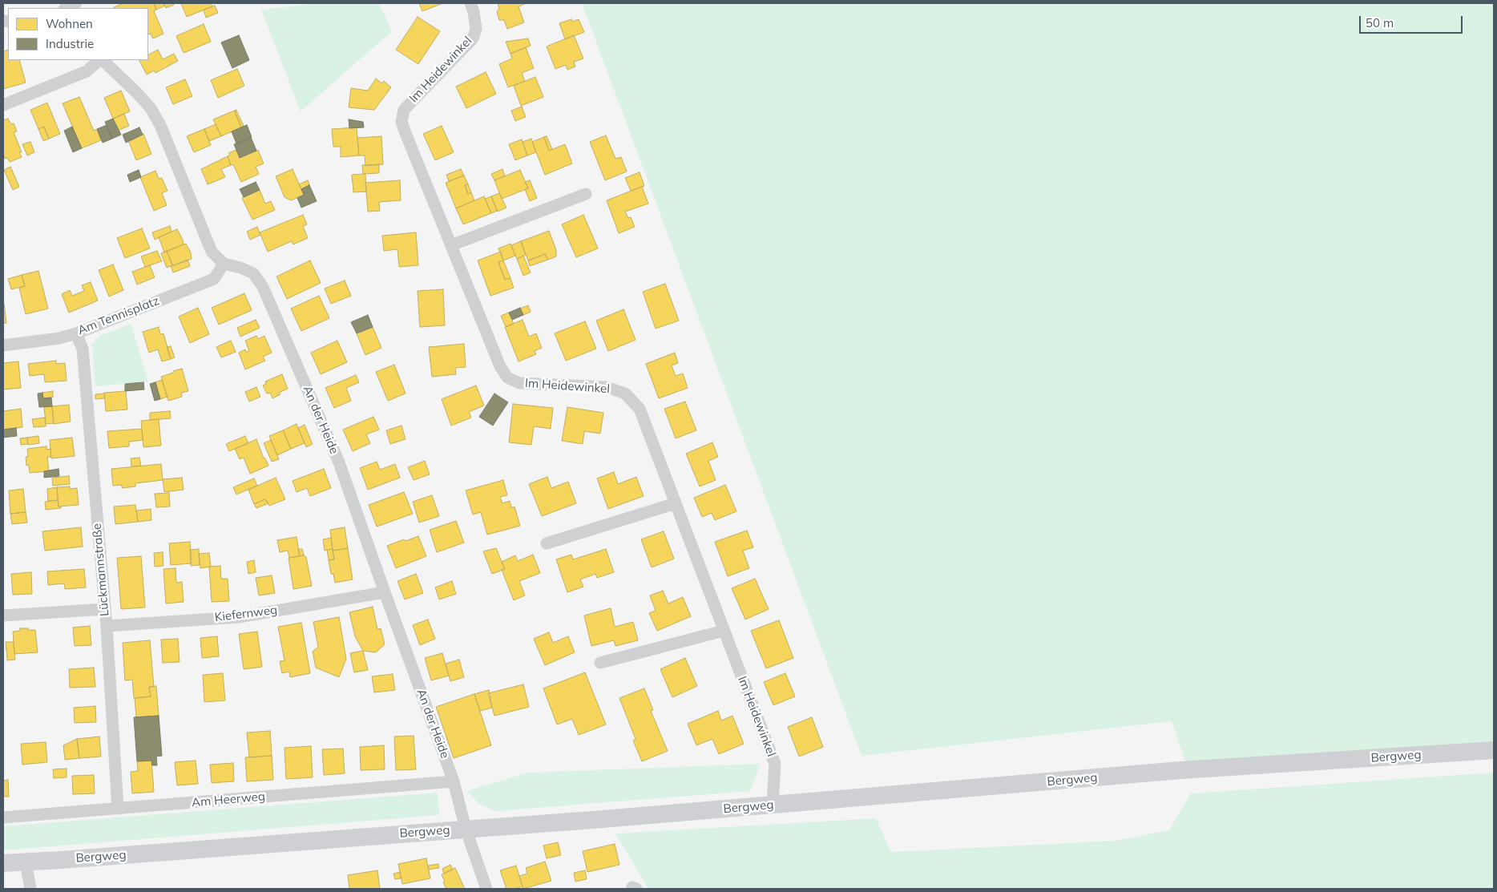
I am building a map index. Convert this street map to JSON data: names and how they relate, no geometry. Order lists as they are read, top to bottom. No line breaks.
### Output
{"streets":{"main road":["Bergweg"],"street":["Im Heidewinkel","Am Tennisplatz","An der Heide","Lückmannstraße","Kiefernweg","Am Heerweg"]},"crossings":[["Im Heidewinkel","Bergweg"],["Am Tennisplatz","An der Heide"],["Am Tennisplatz","Lückmannstraße"],["An der Heide","Kiefernweg"],["An der Heide","Bergweg"],["An der Heide","Am Heerweg"],["Lückmannstraße","Kiefernweg"],["Lückmannstraße","Am Heerweg"]],"legend":["Wohnen","Industrie"],"scale_bar":"50 m"}
